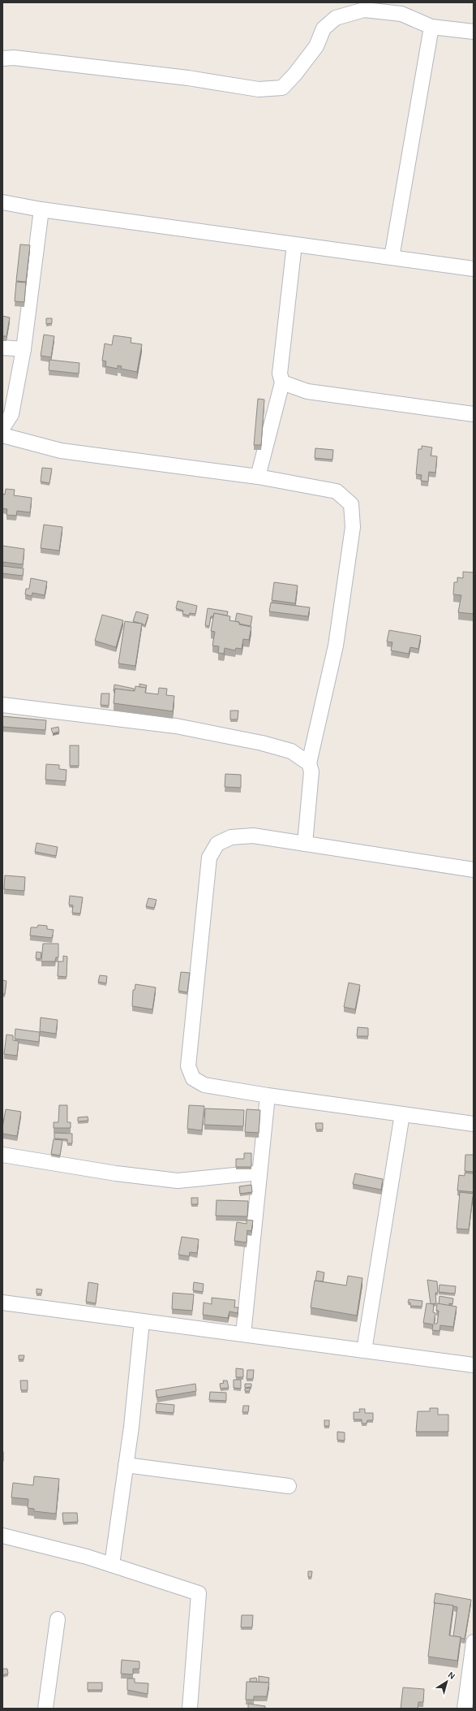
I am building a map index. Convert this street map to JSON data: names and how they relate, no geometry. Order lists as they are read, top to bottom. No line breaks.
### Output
{"north":"top right"}
